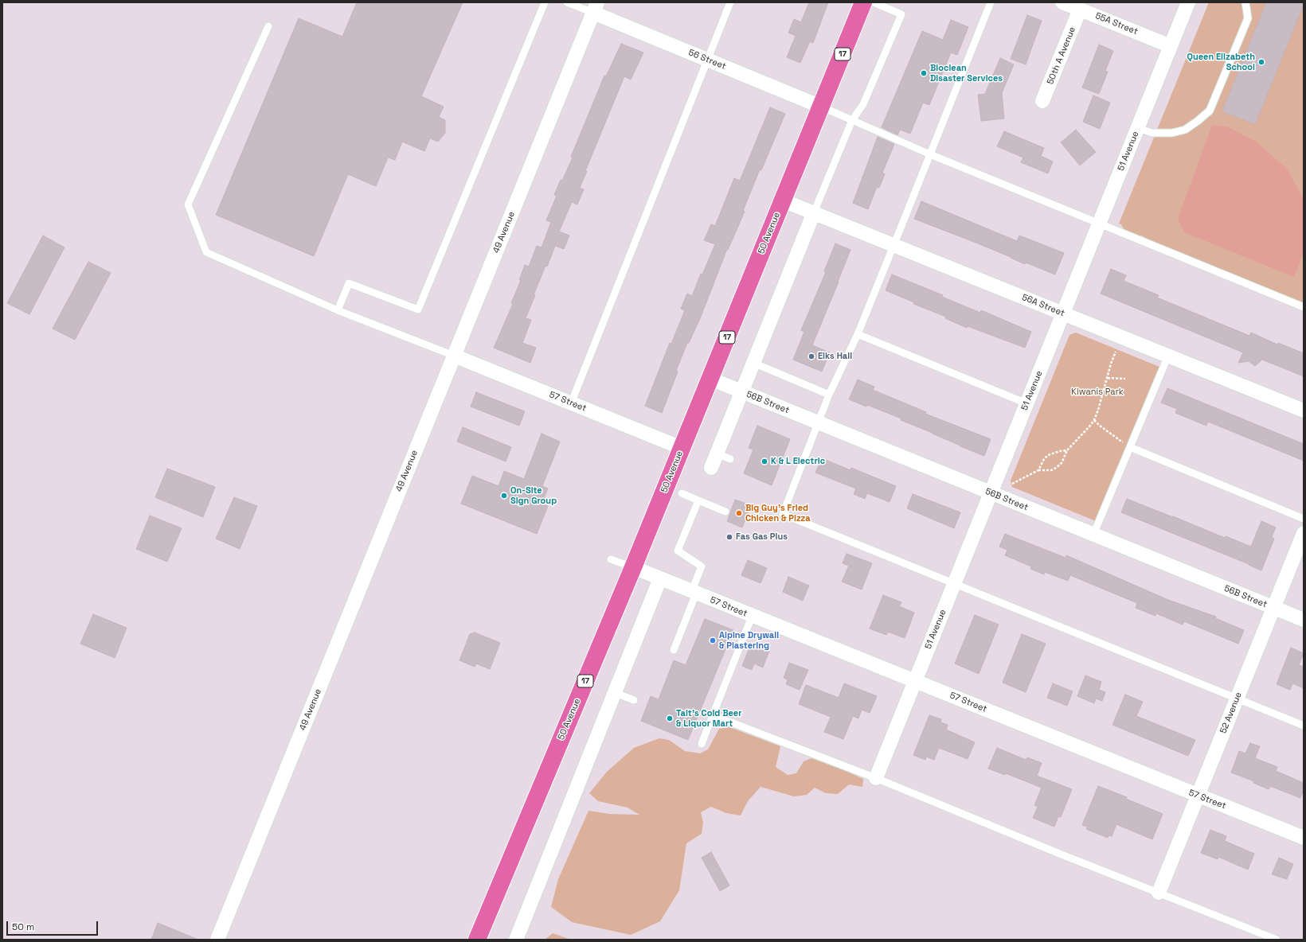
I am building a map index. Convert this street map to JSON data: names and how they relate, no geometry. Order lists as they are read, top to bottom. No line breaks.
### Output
{"streets":{"main road":["17","50 Avenue"],"street":["55A Street","50th A Avenue","56 Street","51 Avenue","49 Avenue","56A Street","57 Street","56B Street","52 Avenue"]},"crossings":[["55A Street","50th A Avenue"],["55A Street","51 Avenue"],["56 Street","49 Avenue"],["56 Street","50 Avenue"],["51 Avenue","56A Street"],["51 Avenue","57 Street"],["51 Avenue","56B Street"],["49 Avenue","57 Street"],["50 Avenue","56A Street"],["50 Avenue","57 Street"],["50 Avenue","56B Street"],["57 Street","52 Avenue"],["56B Street","52 Avenue"]],"parks":["Kiwanis Park"],"places":["Queen Elizabeth School","Bioclean Disaster Services","Elks Hall","K & L Electric","On-Site Sign Group","Big Guy's Fried Chicken & Pizza","Fas Gas Plus","Alpine Drywall & Plastering","Tait's Cold Beer & Liquor Mart"],"scale_bar":"50 m"}
